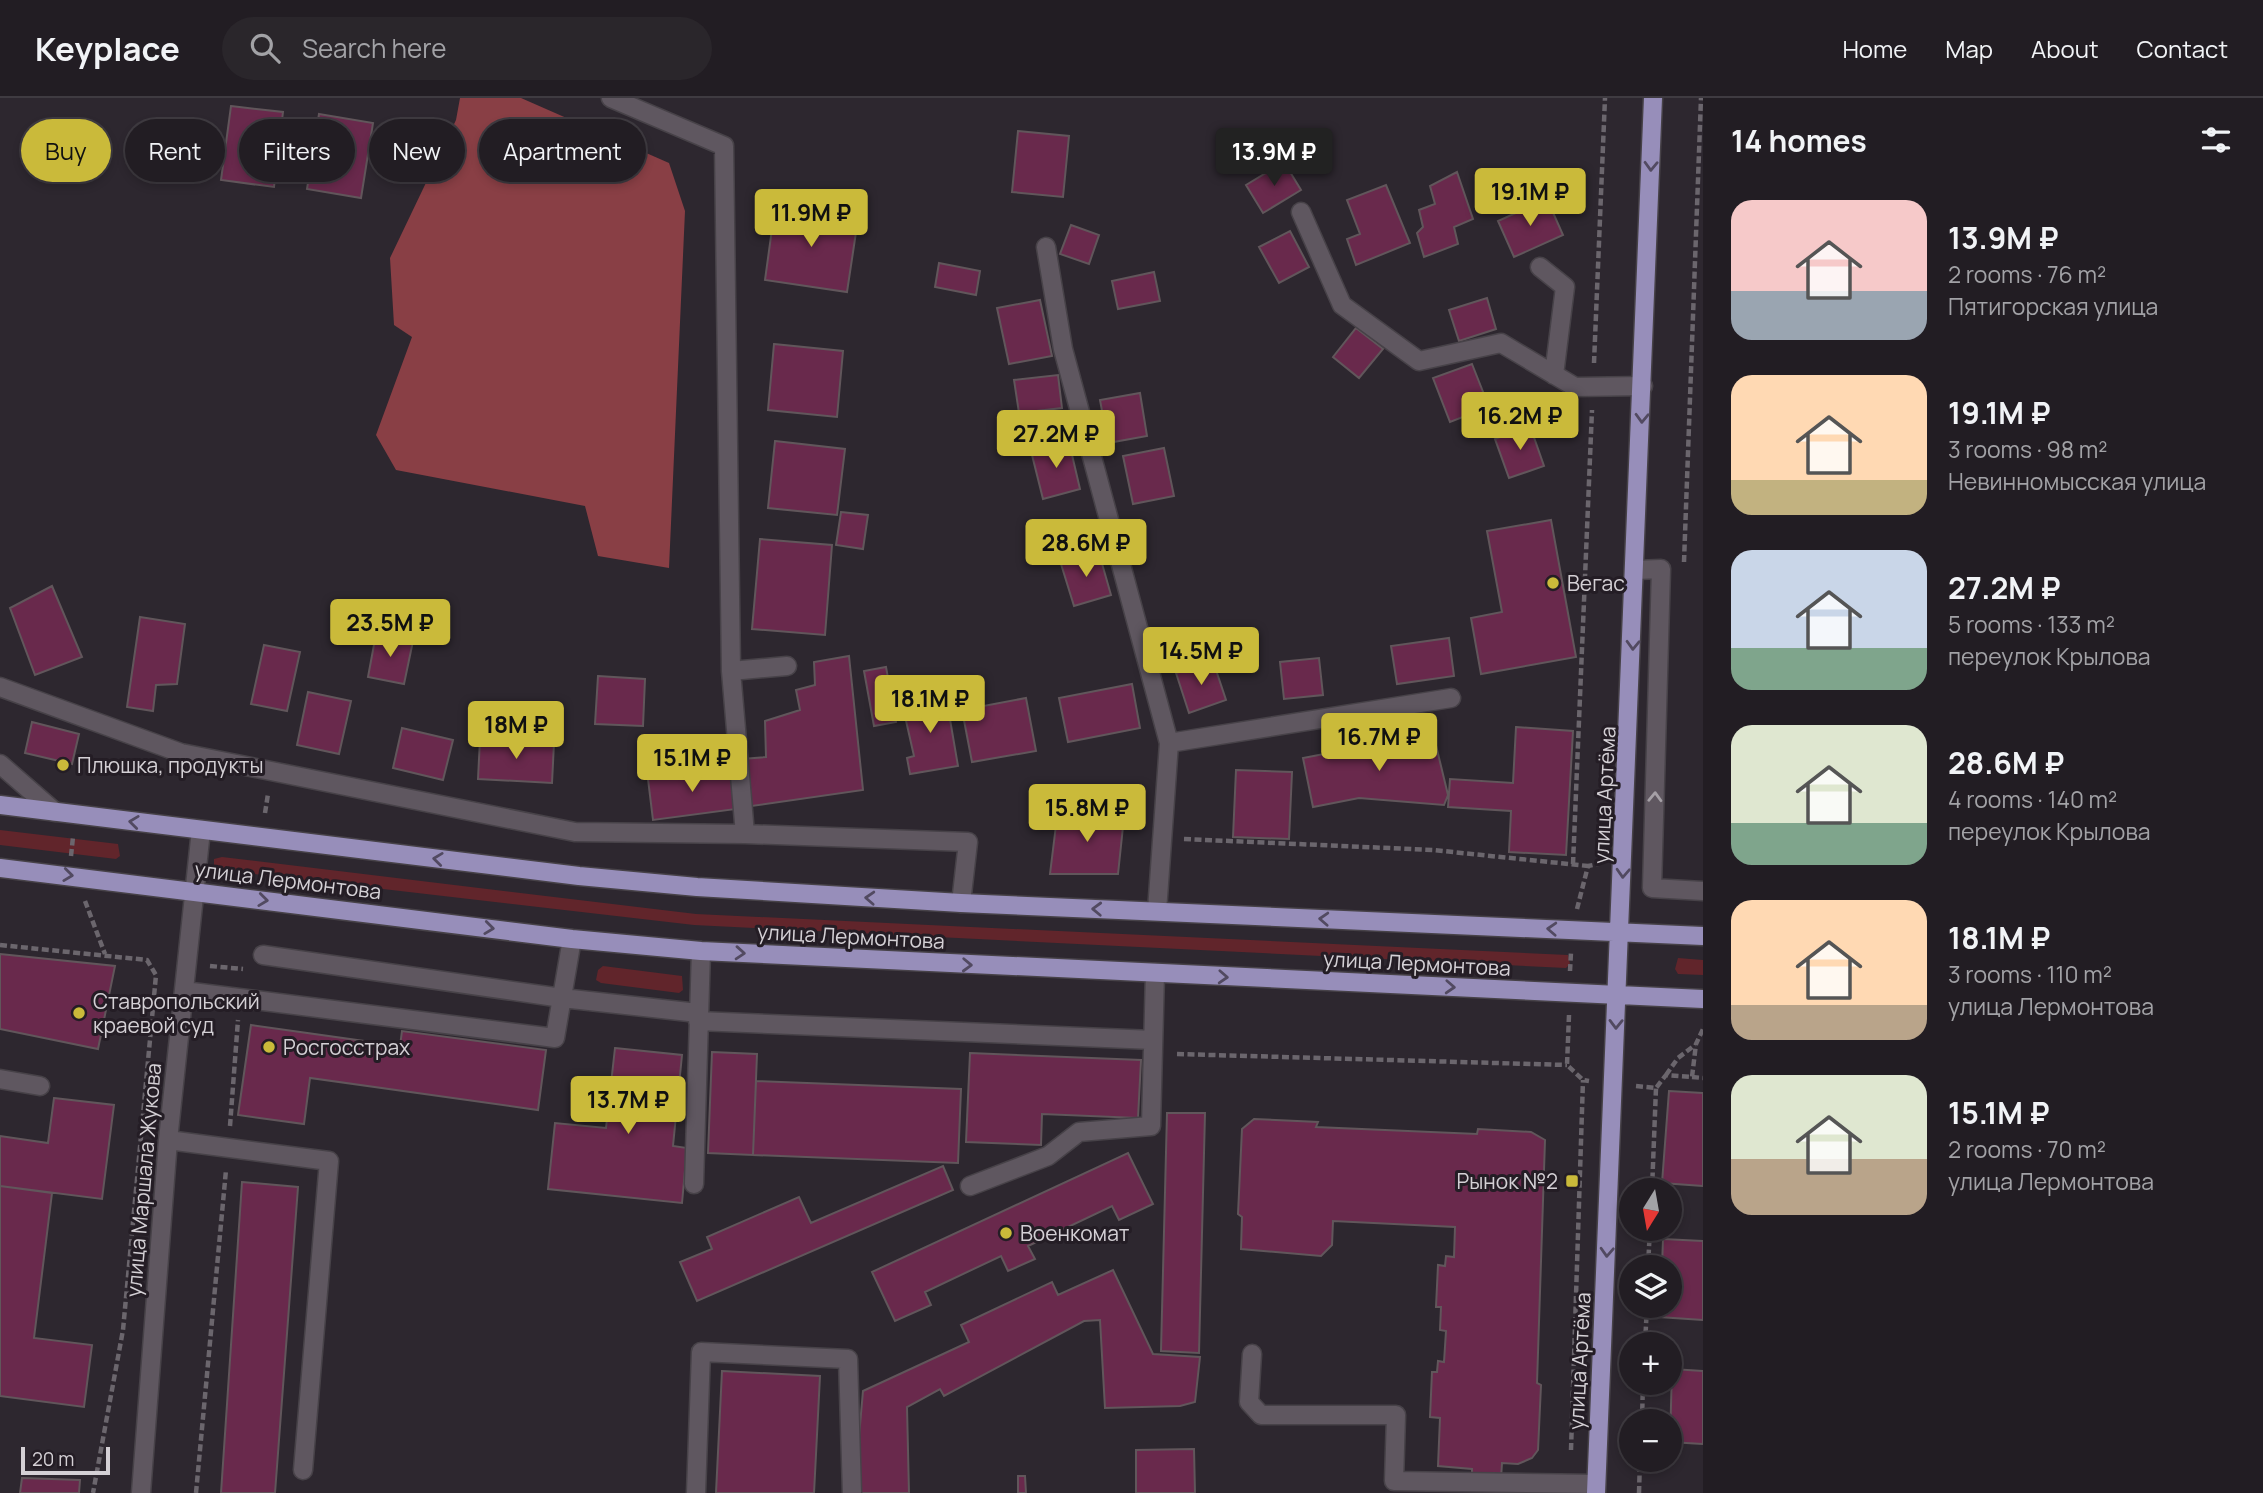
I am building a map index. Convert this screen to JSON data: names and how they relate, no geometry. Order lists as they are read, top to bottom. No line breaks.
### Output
{"streets":{"main road":["улица Артёма","улица Лермонтова"],"street":["улица Маршала Жукова"]},"crossings":[["улица Артёма","улица Лермонтова"],["улица Лермонтова","улица Маршала Жукова"]],"one_way":["улица Артёма"],"places":{"other":["Вегас","Плюшка, продукты","Ставропольский краевой суд","Росгосстрах","Военкомат"],"transit":["Рынок №2"]},"scale_bar":"20 m","north":"bottom","page":{"header":"Keyplace","search":"Search here","nav":["Home","Map","About","Contact"],"heading":"14 homes","chip":["Buy","Rent","Filters","New","Apartment"],"price":["13.9M ₽","19.1M ₽","11.9M ₽","16.2M ₽","27.2M ₽","28.6M ₽","23.5M ₽","14.5M ₽","18.1M ₽","18M ₽","16.7M ₽","15.1M ₽","15.8M ₽","13.7M ₽"],"list":[{"name":"13.9M ₽","note":"2 rooms · 76 m² · Пятигорская улица"},{"name":"19.1M ₽","note":"3 rooms · 98 m² · Невинномысская улица"},{"name":"27.2M ₽","note":"5 rooms · 133 m² · переулок Крылова"},{"name":"28.6M ₽","note":"4 rooms · 140 m² · переулок Крылова"},{"name":"18.1M ₽","note":"3 rooms · 110 m² · улица Лермонтова"},{"name":"15.1M ₽","note":"2 rooms · 70 m² · улица Лермонтова"}],"map_buttons":["+","−"],"scale":"20 m"}}
